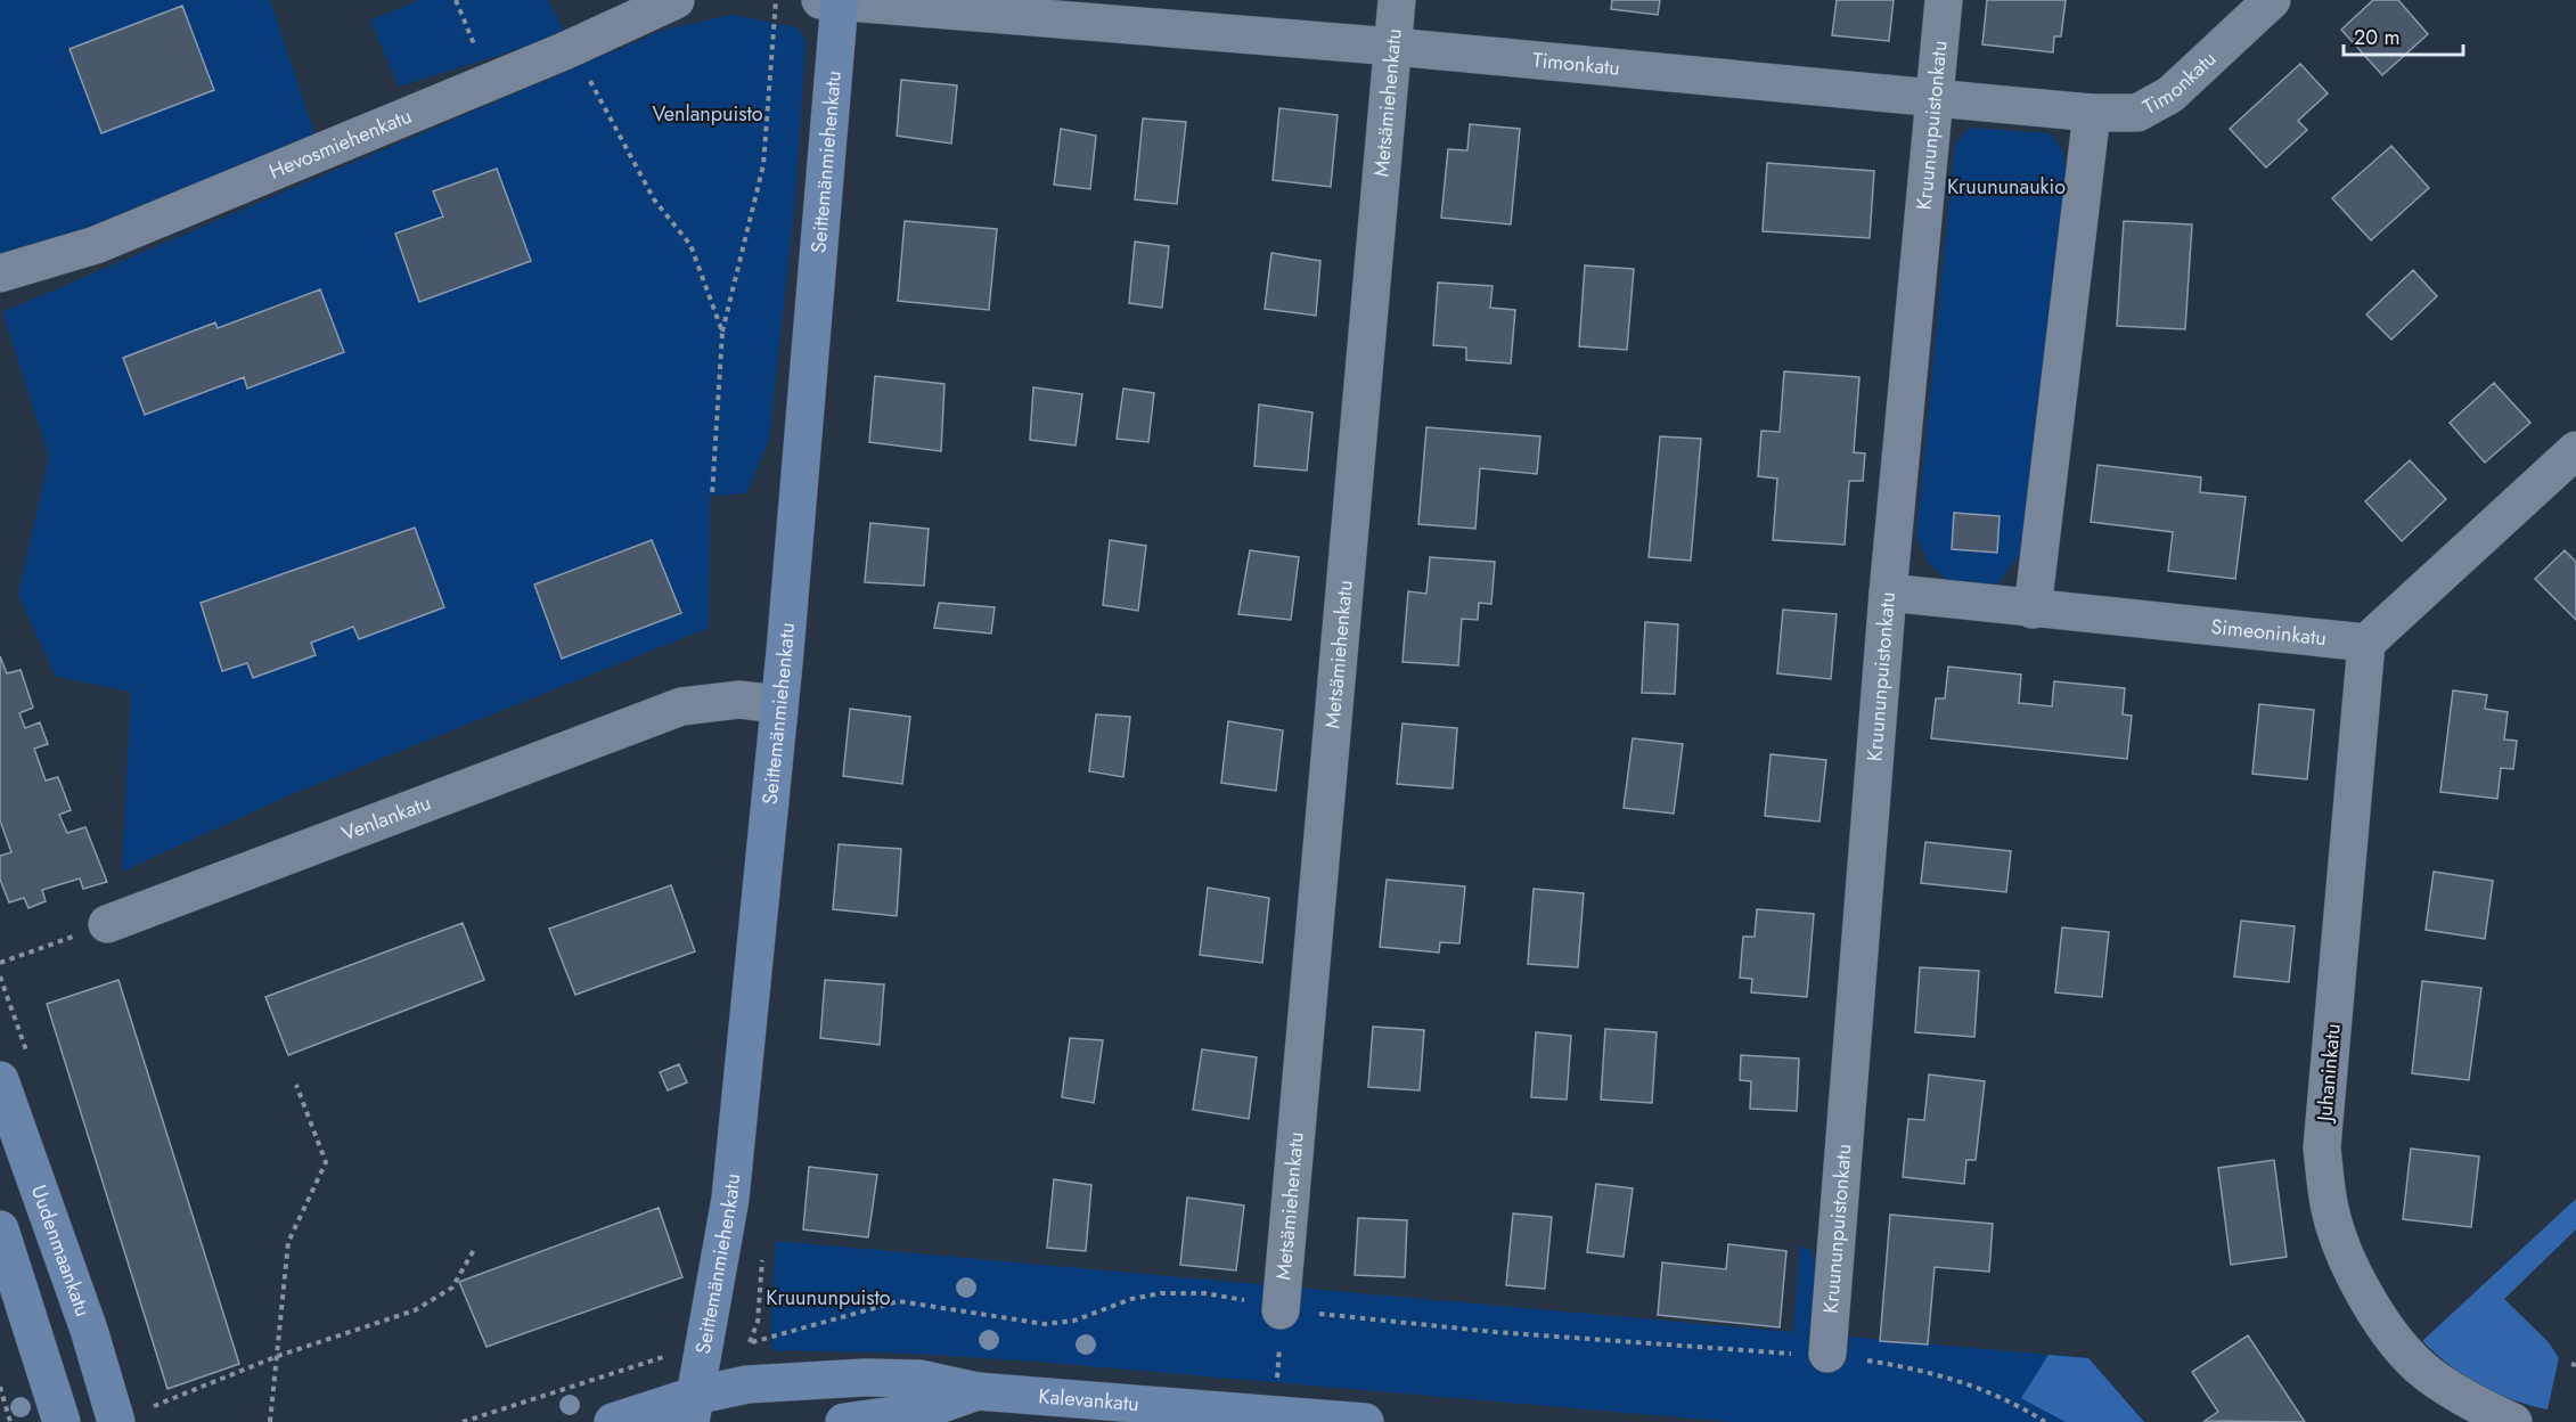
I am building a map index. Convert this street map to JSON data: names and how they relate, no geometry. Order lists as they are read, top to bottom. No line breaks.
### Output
{"streets":{"main road":["Seittemänmiehenkatu","Uudenmaankatu","Kalevankatu"],"street":["Timonkatu","Metsämiehenkatu","Kruununpuistonkatu","Hevosmiehenkatu","Simeoninkatu","Venlankatu","Juhaninkatu"]},"crossings":[["Timonkatu","Metsämiehenkatu"],["Timonkatu","Kruununpuistonkatu"],["Timonkatu","Seittemänmiehenkatu"],["Kruununpuistonkatu","Simeoninkatu"],["Seittemänmiehenkatu","Venlankatu"],["Seittemänmiehenkatu","Kalevankatu"],["Simeoninkatu","Juhaninkatu"]],"parks":["Venlanpuisto","Kruununaukio","Kruununpuisto"],"scale_bar":"20 m"}
